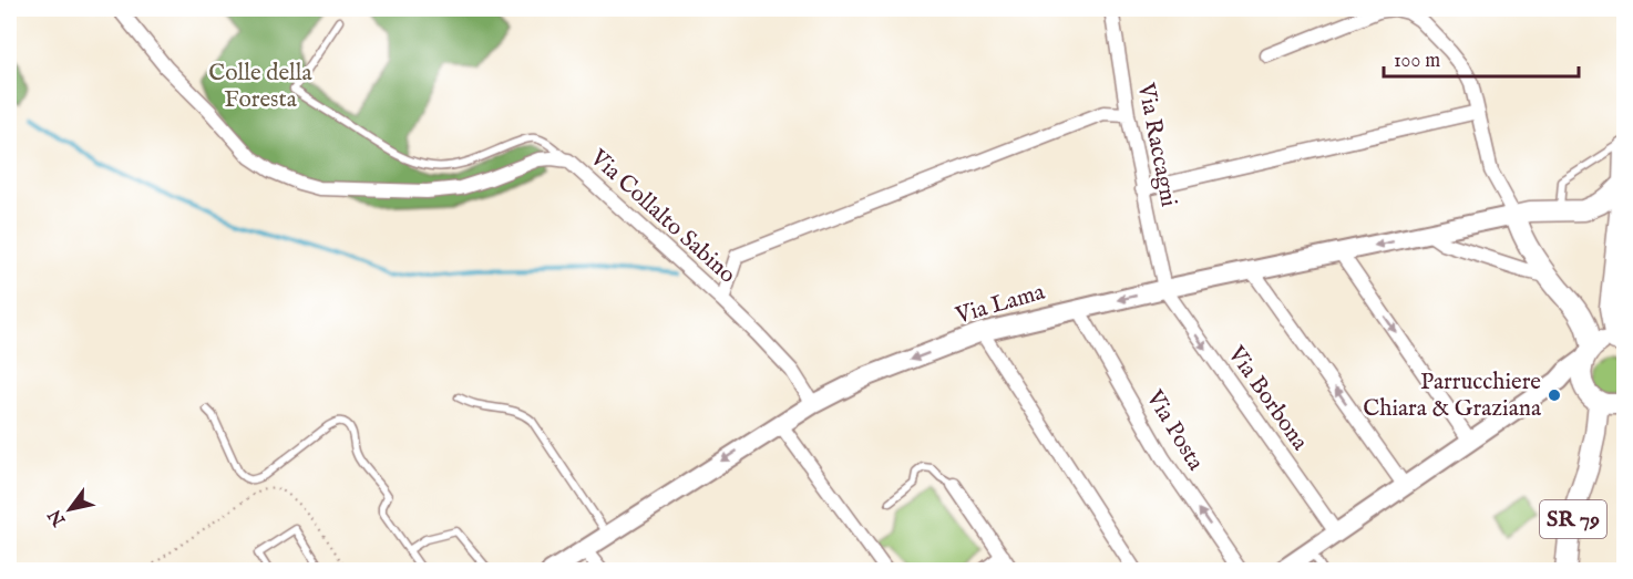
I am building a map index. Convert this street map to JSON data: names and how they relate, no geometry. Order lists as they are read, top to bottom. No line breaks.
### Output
{"streets":{"main road":["Via Lama","SR 79"],"street":["Via Raccagni","Via Collalto Sabino","Via Borbona","Via Posta"]},"crossings":[["Via Raccagni","Via Lama"],["Via Raccagni","Via Borbona"],["Via Collalto Sabino","Via Lama"],["Via Lama","Via Borbona"],["Via Lama","Via Posta"]],"one_way":["Via Lama"],"parks":["Colle della Foresta"],"places":["Parrucchiere Chiara & Graziana"],"scale_bar":"100 m","north":"bottom left"}
